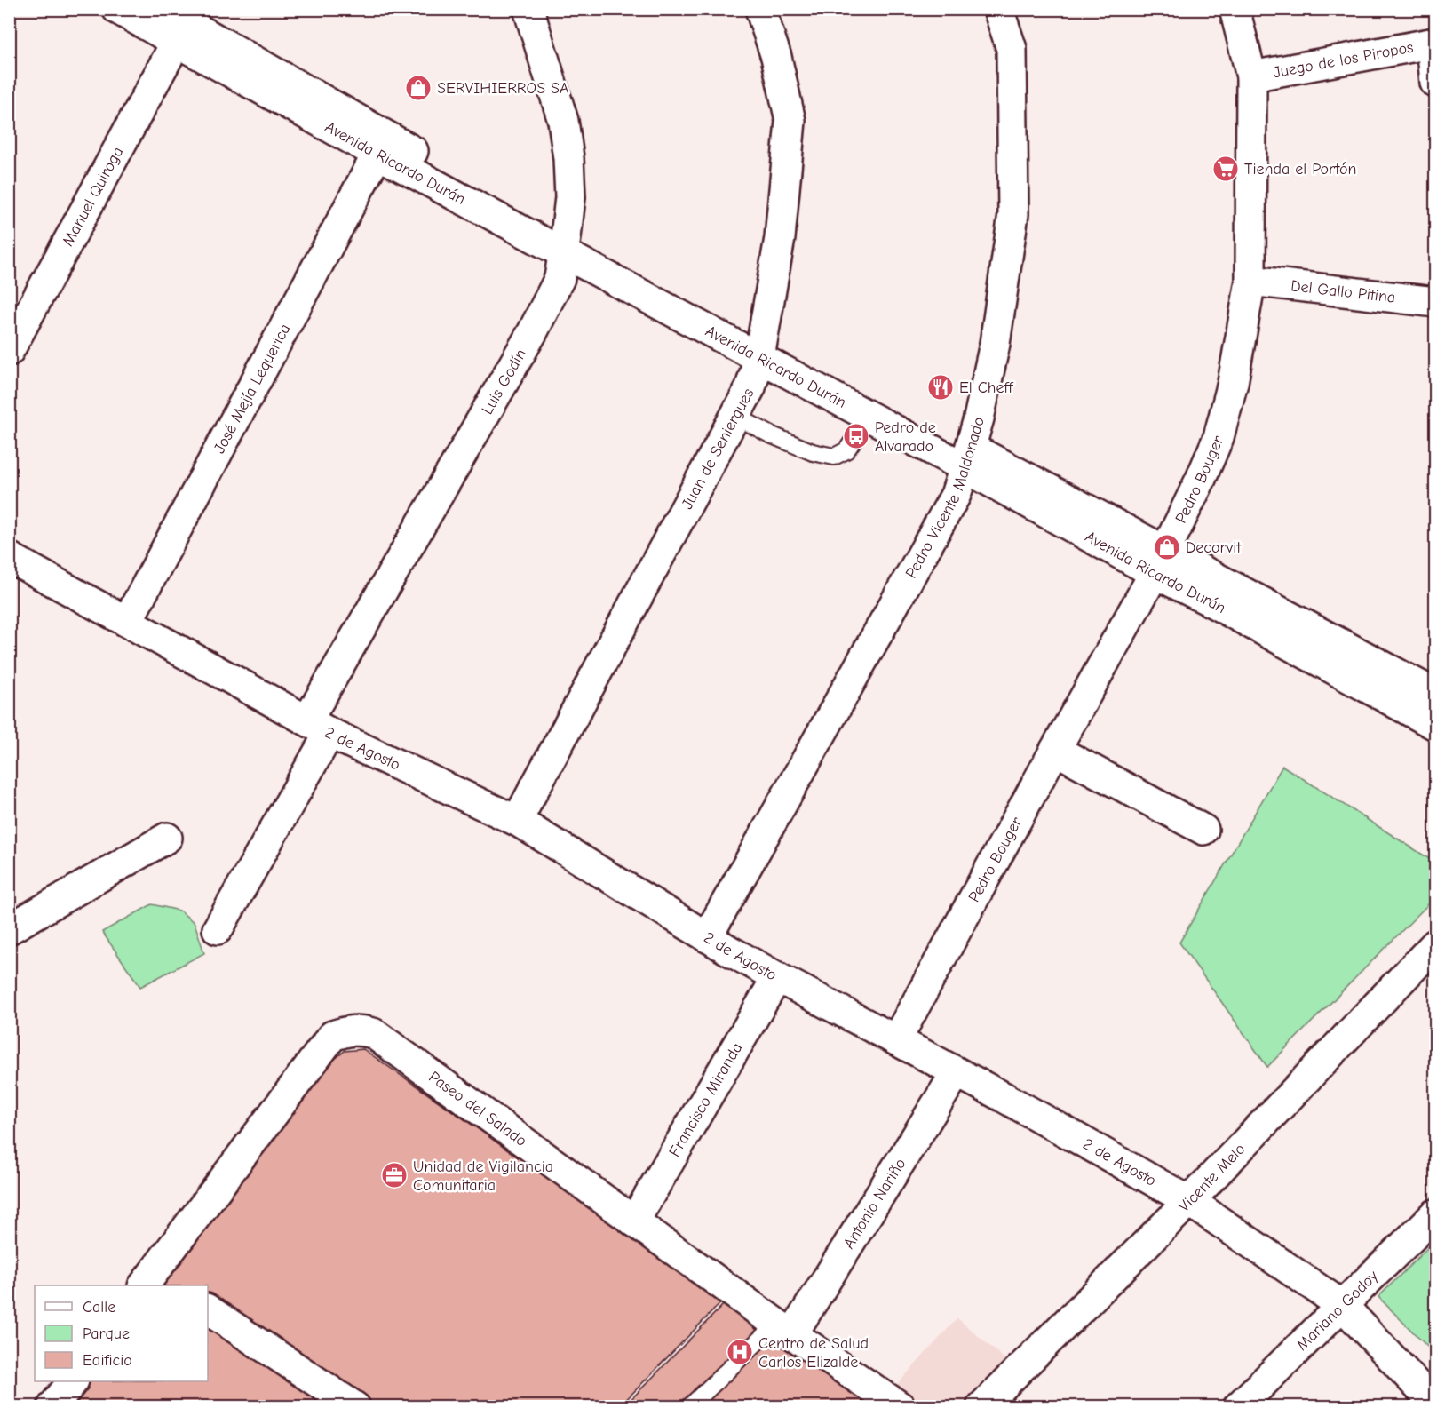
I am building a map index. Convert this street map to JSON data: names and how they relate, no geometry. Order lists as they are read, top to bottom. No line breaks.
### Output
{"streets":{"street":["Juego de los Piropos","Avenida Ricardo Durán","Manuel Quiroga","Del Gallo Pitina","Luis Godín","José Mejía Lequerica","Juan de Seniergues","Pedro Bouger","Pedro Vicente Maldonado","2 de Agosto","Francisco Miranda","Paseo del Salado","Vicente Melo","Antonio Nariño","Mariano Godoy"]},"crossings":[["Juego de los Piropos","Pedro Bouger"],["Avenida Ricardo Durán","Manuel Quiroga"],["Avenida Ricardo Durán","Luis Godín"],["Avenida Ricardo Durán","José Mejía Lequerica"],["Avenida Ricardo Durán","Juan de Seniergues"],["Avenida Ricardo Durán","Pedro Bouger"],["Avenida Ricardo Durán","Pedro Vicente Maldonado"],["Del Gallo Pitina","Pedro Bouger"],["Luis Godín","2 de Agosto"],["José Mejía Lequerica","2 de Agosto"],["Juan de Seniergues","2 de Agosto"],["Pedro Bouger","2 de Agosto"],["Pedro Vicente Maldonado","2 de Agosto"],["2 de Agosto","Francisco Miranda"],["2 de Agosto","Vicente Melo"],["2 de Agosto","Antonio Nariño"],["2 de Agosto","Mariano Godoy"],["Francisco Miranda","Paseo del Salado"],["Paseo del Salado","Antonio Nariño"]],"places":{"shop":["SERVIHIERROS SA","Decorvit"],"supermarket":["Tienda el Portón"],"restaurant":["El Cheff"],"bus stop":["Pedro de Alvarado"],"office":["Unidad de Vigilancia Comunitaria"],"hospital":["Centro de Salud Carlos Elizalde"]},"legend":["Calle","Parque","Edificio"]}
